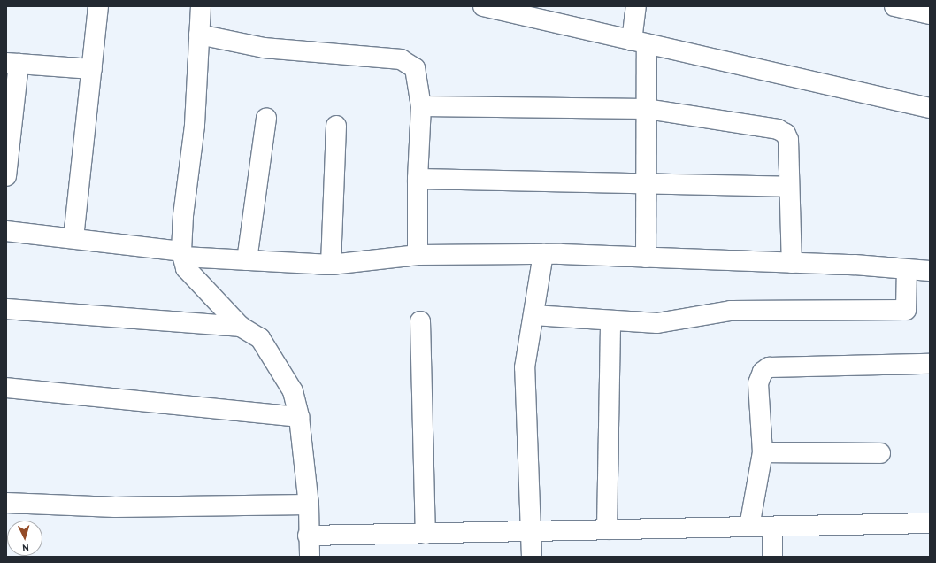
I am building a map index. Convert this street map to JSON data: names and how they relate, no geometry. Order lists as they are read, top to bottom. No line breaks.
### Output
{"north":"bottom"}
